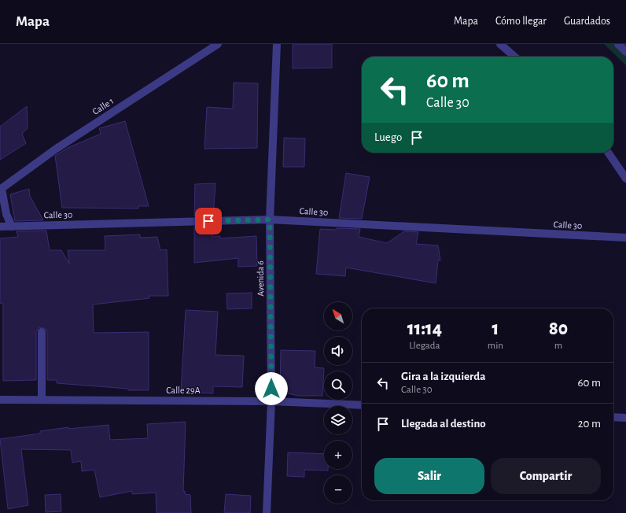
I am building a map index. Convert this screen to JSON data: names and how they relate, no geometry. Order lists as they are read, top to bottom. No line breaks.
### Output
{"streets":{"street":["Calle 1","Calle 30","Avenida 6","Calle 29A"]},"crossings":[["Calle 1","Calle 30"],["Calle 30","Avenida 6"],["Avenida 6","Calle 29A"]],"north":"top left","page":{"header":"Mapa","nav":["Mapa","Cómo llegar","Guardados"],"turn":["60 m","Calle 30"],"then":"Luego","map_buttons":["+","−"],"eta":["11:14","Llegada","1","min","80","m"],"list":[{"name":"Gira a la izquierda","note":"Calle 30","value":"60 m"},{"name":"Llegada al destino","value":"20 m"}],"buttons":["Salir","Compartir"]}}
